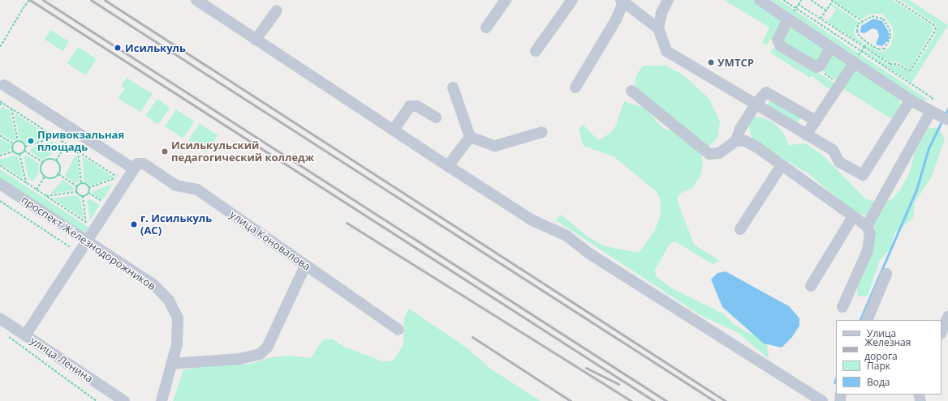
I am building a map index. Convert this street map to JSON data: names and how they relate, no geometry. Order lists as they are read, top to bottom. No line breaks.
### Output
{"streets":{"street":["улица Коновалова","проспект Железнодорожников","улица Ленина"]},"places":["Исилькуль","УМТСР","Привокзальная площадь","Исилькульский педагогический колледж","г. Исилькуль (АС)"],"legend":["Улица","Железная дорога","Парк","Вода"]}
